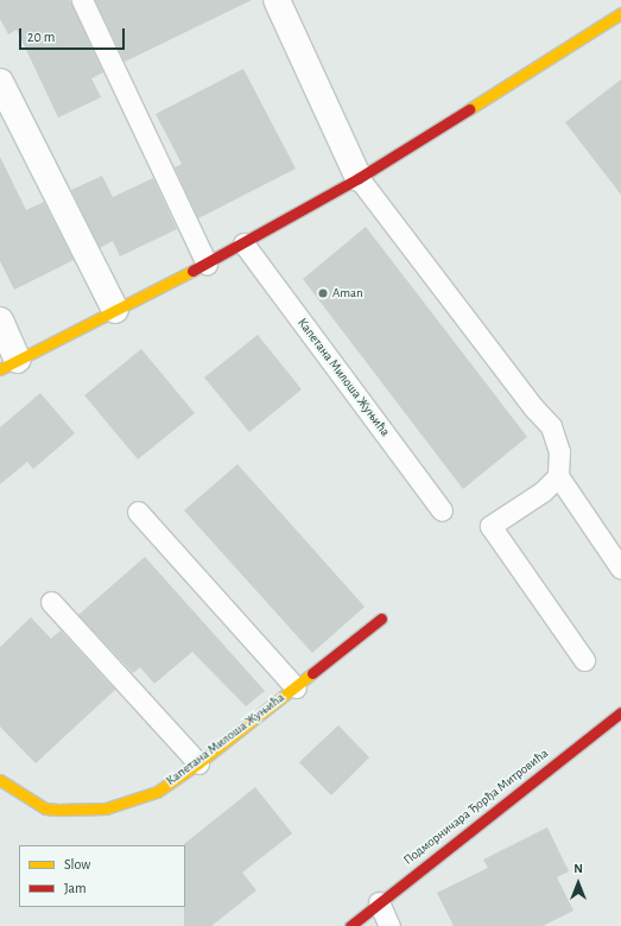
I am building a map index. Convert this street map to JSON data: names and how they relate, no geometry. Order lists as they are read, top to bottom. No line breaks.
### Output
{"streets":{"street":["Капетана Милоша Жуњића","Подморничара Ђорђа Митровића"]},"places":["Aman"],"legend":["Slow","Jam"],"scale_bar":"20 m","north":"top"}
